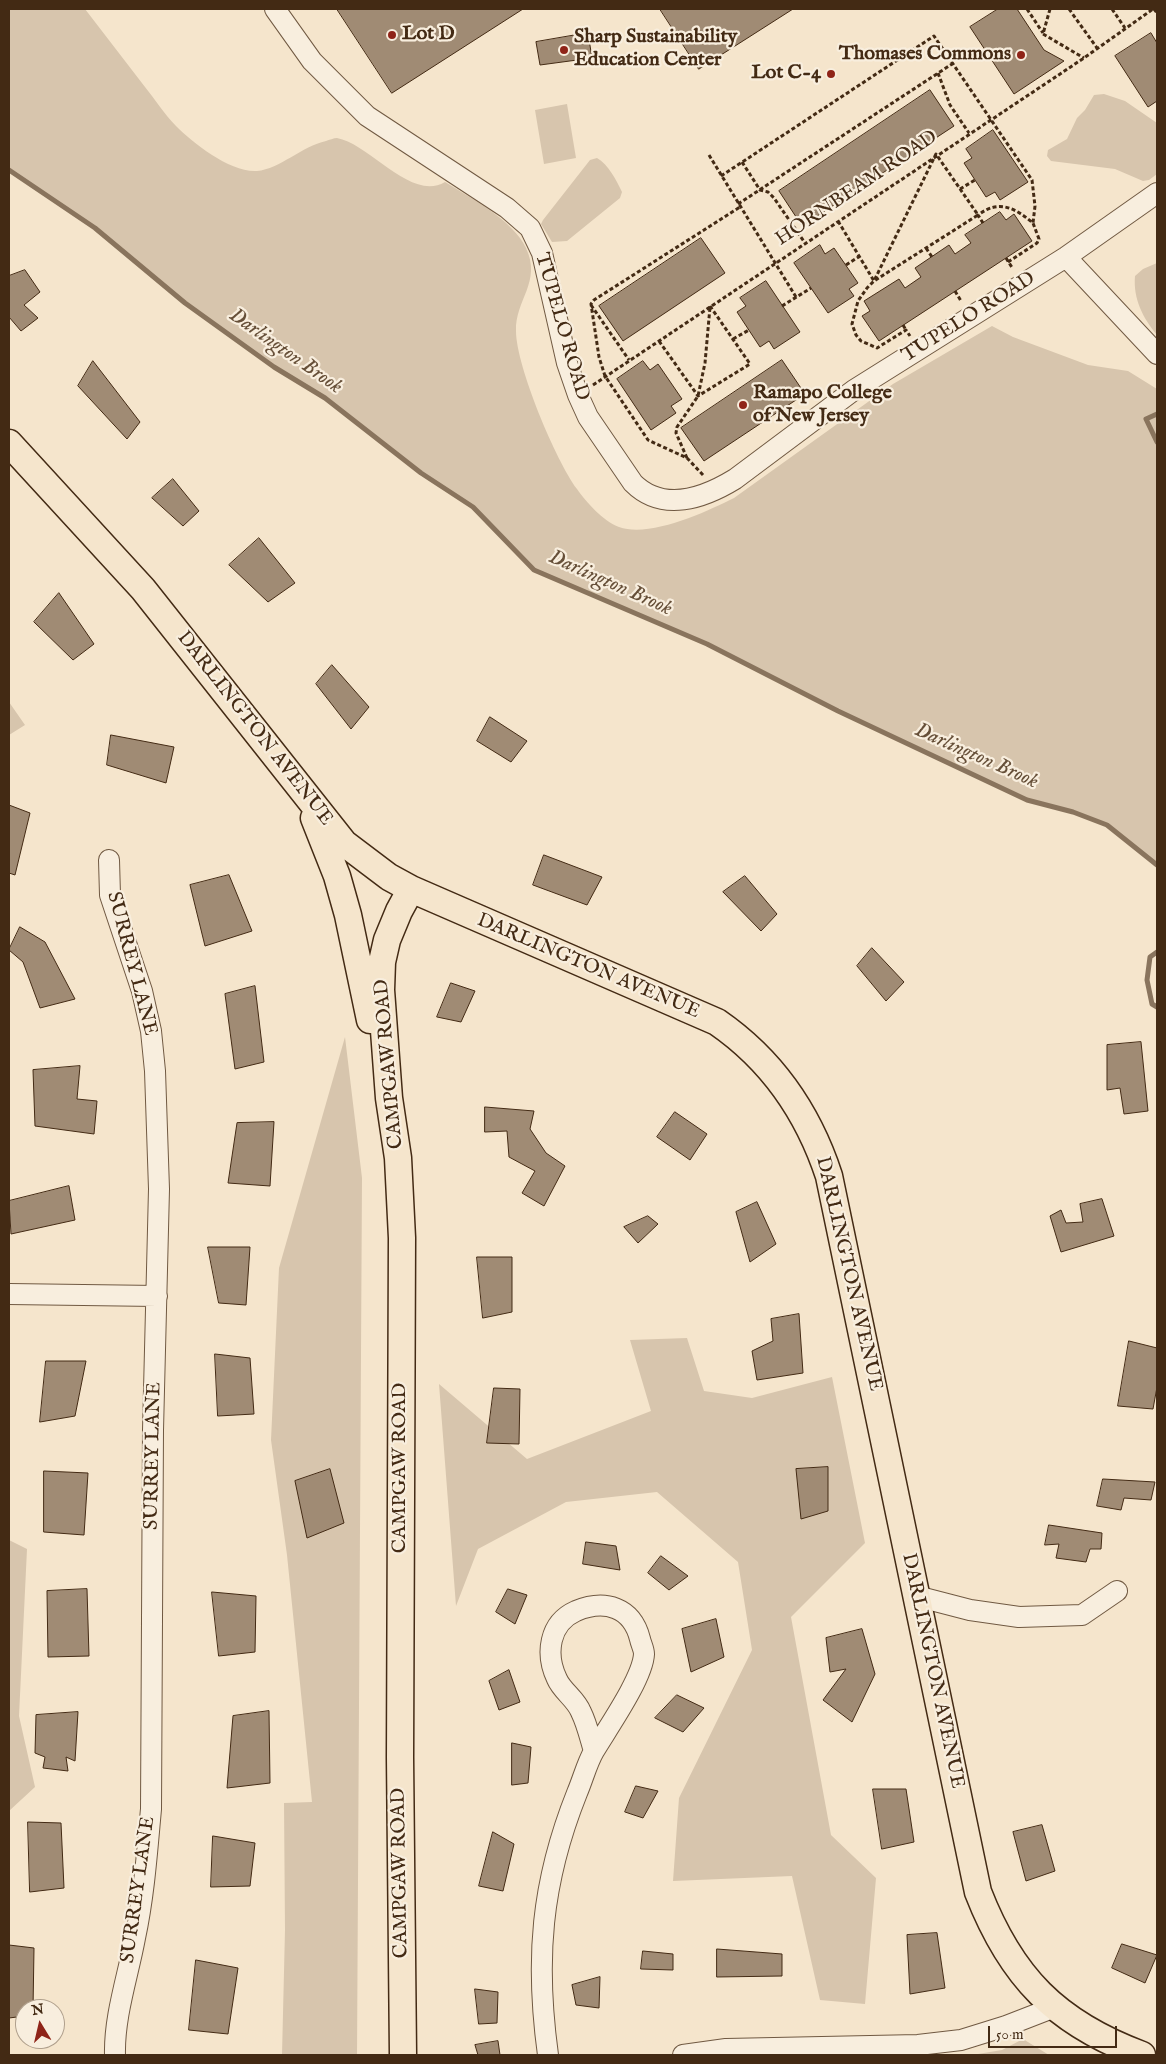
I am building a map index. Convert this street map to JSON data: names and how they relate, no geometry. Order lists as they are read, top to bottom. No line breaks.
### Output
{"streets":{"main road":["DARLINGTON AVENUE","CAMPGAW ROAD"],"street":["TUPELO ROAD","SURREY LANE"],"path":["HORNBEAM ROAD"]},"crossings":[["HORNBEAM ROAD","TUPELO ROAD"],["DARLINGTON AVENUE","CAMPGAW ROAD"]],"water":["Darlington Brook"],"places":["Lot D","Sharp Sustainability Education Center","Thomases Commons","Lot C-4","Ramapo College of New Jersey"],"scale_bar":"50 m","north":"top"}
